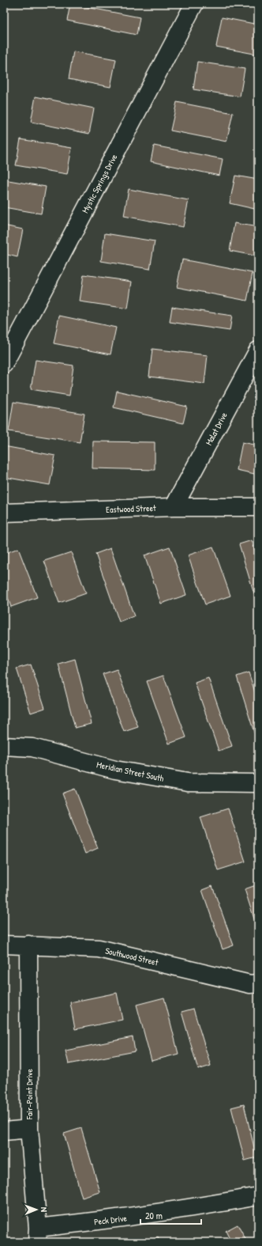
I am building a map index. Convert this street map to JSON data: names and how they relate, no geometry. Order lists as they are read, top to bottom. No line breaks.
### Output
{"streets":{"street":["Mystic Springs Drive","Malat Drive","Eastwood Street","Meridian Street South","Southwood Street","Fair-Point Drive","Peck Drive"]},"crossings":[["Malat Drive","Eastwood Street"],["Southwood Street","Fair-Point Drive"],["Fair-Point Drive","Peck Drive"]],"scale_bar":"20 m","north":"right"}
